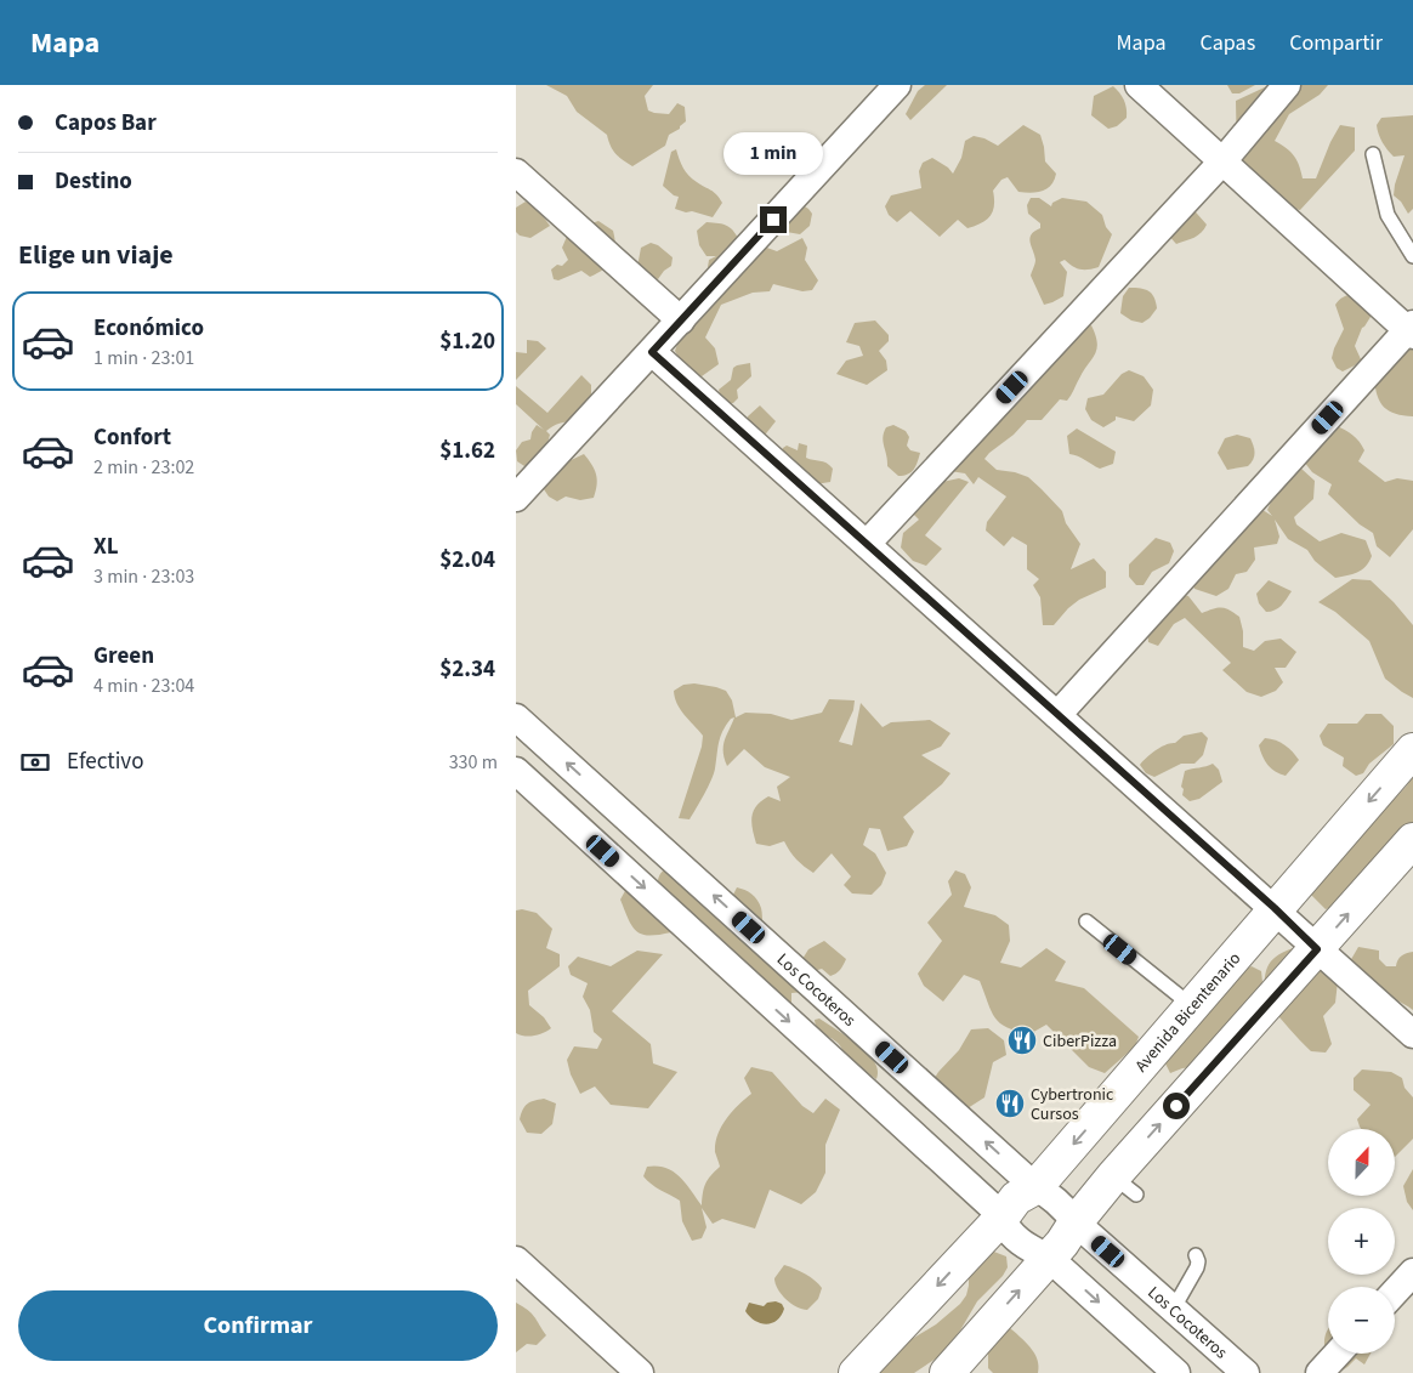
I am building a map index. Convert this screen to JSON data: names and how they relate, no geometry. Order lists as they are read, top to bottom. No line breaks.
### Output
{"streets":{"street":["Los Cocoteros","Avenida Bicentenario"]},"crossings":[["Los Cocoteros","Avenida Bicentenario"]],"places":{"restaurant":["CiberPizza","Cybertronic Cursos"]},"north":"top","page":{"header":"Mapa","nav":["Mapa","Capas","Compartir"],"banner":["Capos Bar","Destino"],"bubble":"1 min","heading":"Elige un viaje","list":[{"name":"Económico","note":"1 min · 23:01","value":"$1.20"},{"name":"Confort","note":"2 min · 23:02","value":"$1.62"},{"name":"XL","note":"3 min · 23:03","value":"$2.04"},{"name":"Green","note":"4 min · 23:04","value":"$2.34"}],"pay":["Efectivo","330 m"],"map_buttons":["+","−"],"buttons":"Confirmar"}}
